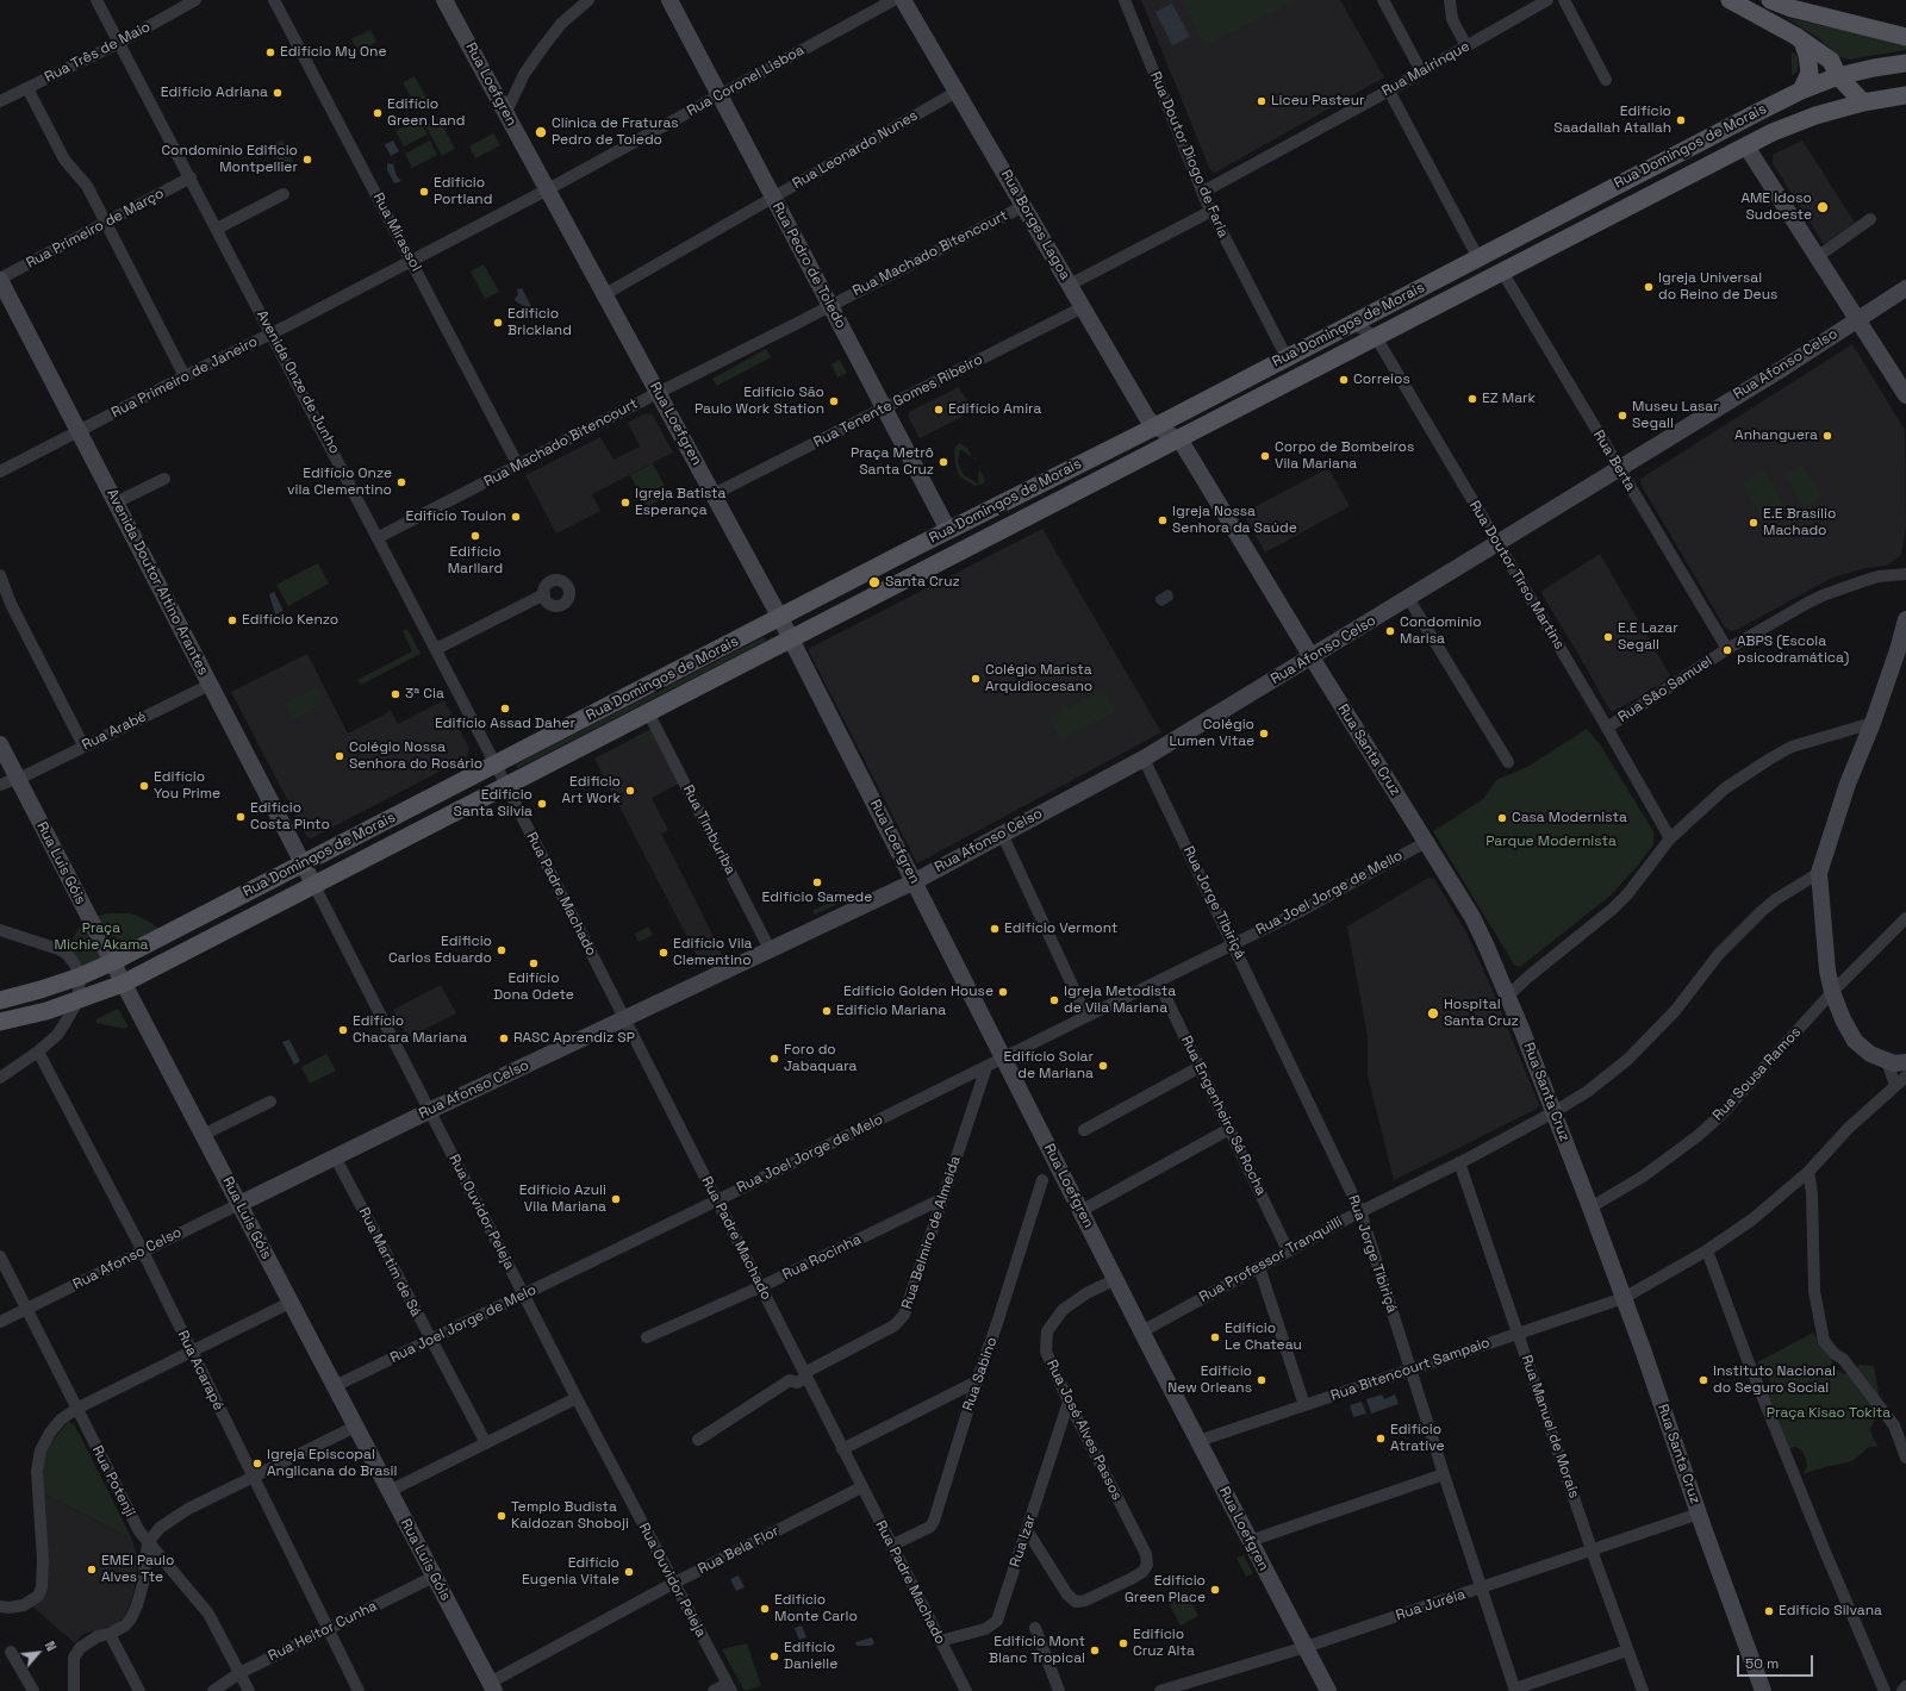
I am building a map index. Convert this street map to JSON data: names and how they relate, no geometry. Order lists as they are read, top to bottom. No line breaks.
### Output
{"streets":{"main road":["Rua Domingos de Morais"],"street":["Rua Três de Maio","Rua Mairinque","Rua Coronel Lisboa","Rua Loefgren","Rua Leonardo Nunes","Rua Doutor Diogo de Faria","Rua Borges Lagoa","Rua Primeiro de Março","Rua Mirassol","Rua Machado Bitencourt","Rua Pedro de Toledo","Rua Afonso Celso","Rua Primeiro de Janeiro","Avenida Onze de Junho","Rua Tenente Gomes Ribeiro","Rua Berta","Rua Doutor Tirso Martins","Avenida Doutor Altino Arantes","Rua São Samuel","Rua Arabé","Rua Santa Cruz","Rua Timburiba","Rua Luis Góis","Rua Joel Jorge de Mello","Rua Padre Machado","Rua Jorge Tibiriçá","Rua Sousa Ramos","Rua Engenheiro Sá Rocha","Rua Joel Jorge de Melo","Rua Ouvidor Peleja","Rua Belmiro de Almeida","Rua Rocinha","Rua Professor Tranquilli","Rua Martim de Sá","Rua Bitencourt Sampaio","Rua Acarapé","Rua Sabino","Rua Manuel de Morais","Rua José Alves Passos","Rua Potenji","Rua Izar","Rua Bela Flor","Rua Juréia","Rua Heitor Cunha"]},"crossings":[["Rua Três de Maio","Avenida Onze de Junho"],["Rua Mairinque","Rua Doutor Diogo de Faria"],["Rua Coronel Lisboa","Rua Loefgren"],["Rua Coronel Lisboa","Rua Pedro de Toledo"],["Rua Coronel Lisboa","Rua Primeiro de Janeiro"],["Rua Loefgren","Rua Domingos de Morais"],["Rua Loefgren","Rua Leonardo Nunes"],["Rua Loefgren","Rua Machado Bitencourt"],["Rua Loefgren","Rua Afonso Celso"],["Rua Loefgren","Rua Primeiro de Janeiro"],["Rua Loefgren","Rua Tenente Gomes Ribeiro"],["Rua Loefgren","Rua Joel Jorge de Melo"],["Rua Loefgren","Rua Professor Tranquilli"],["Rua Loefgren","Rua Bitencourt Sampaio"],["Rua Loefgren","Rua José Alves Passos"],["Rua Loefgren","Rua Juréia"],["Rua Domingos de Morais","Rua Doutor Diogo de Faria"],["Rua Domingos de Morais","Rua Borges Lagoa"],["Rua Domingos de Morais","Rua Pedro de Toledo"],["Rua Domingos de Morais","Avenida Onze de Junho"],["Rua Domingos de Morais","Rua Berta"],["Rua Domingos de Morais","Rua Doutor Tirso Martins"],["Rua Domingos de Morais","Avenida Doutor Altino Arantes"],["Rua Domingos de Morais","Rua Santa Cruz"],["Rua Domingos de Morais","Rua Timburiba"],["Rua Domingos de Morais","Rua Luis Góis"],["Rua Domingos de Morais","Rua Padre Machado"],["Rua Domingos de Morais","Rua Ouvidor Peleja"],["Rua Leonardo Nunes","Rua Borges Lagoa"],["Rua Leonardo Nunes","Rua Pedro de Toledo"],["Rua Borges Lagoa","Rua Machado Bitencourt"],["Rua Borges Lagoa","Rua Tenente Gomes Ribeiro"],["Rua Borges Lagoa","Rua Santa Cruz"],["Rua Primeiro de Março","Avenida Onze de Junho"],["Rua Primeiro de Março","Avenida Doutor Altino Arantes"],["Rua Mirassol","Rua Machado Bitencourt"],["Rua Mirassol","Rua Primeiro de Janeiro"],["Rua Machado Bitencourt","Rua Pedro de Toledo"],["Rua Machado Bitencourt","Avenida Onze de Junho"],["Rua Pedro de Toledo","Rua Tenente Gomes Ribeiro"],["Rua Afonso Celso","Rua Berta"],["Rua Afonso Celso","Rua Doutor Tirso Martins"],["Rua Afonso Celso","Rua Santa Cruz"],["Rua Afonso Celso","Rua Timburiba"],["Rua Afonso Celso","Rua Luis Góis"],["Rua Afonso Celso","Rua Padre Machado"],["Rua Afonso Celso","Rua Jorge Tibiriçá"],["Rua Afonso Celso","Rua Ouvidor Peleja"],["Rua Afonso Celso","Rua Martim de Sá"],["Rua Afonso Celso","Rua Acarapé"],["Rua Afonso Celso","Rua Potenji"],["Rua Primeiro de Janeiro","Avenida Onze de Junho"],["Rua Primeiro de Janeiro","Avenida Doutor Altino Arantes"],["Avenida Onze de Junho","Rua Padre Machado"],["Rua Berta","Rua São Samuel"],["Rua Doutor Tirso Martins","Rua São Samuel"],["Avenida Doutor Altino Arantes","Rua Arabé"],["Avenida Doutor Altino Arantes","Rua Ouvidor Peleja"],["Rua Arabé","Rua Luis Góis"],["Rua Santa Cruz","Rua Joel Jorge de Mello"],["Rua Santa Cruz","Rua Sousa Ramos"],["Rua Santa Cruz","Rua Professor Tranquilli"],["Rua Santa Cruz","Rua Bitencourt Sampaio"],["Rua Santa Cruz","Rua Juréia"],["Rua Luis Góis","Rua Joel Jorge de Melo"],["Rua Luis Góis","Rua Bela Flor"],["Rua Luis Góis","Rua Heitor Cunha"],["Rua Joel Jorge de Mello","Rua Jorge Tibiriçá"],["Rua Joel Jorge de Mello","Rua Joel Jorge de Melo"],["Rua Padre Machado","Rua Joel Jorge de Melo"],["Rua Padre Machado","Rua Belmiro de Almeida"],["Rua Padre Machado","Rua Rocinha"],["Rua Padre Machado","Rua Sabino"],["Rua Padre Machado","Rua Izar"],["Rua Padre Machado","Rua Bela Flor"],["Rua Jorge Tibiriçá","Rua Joel Jorge de Melo"],["Rua Jorge Tibiriçá","Rua Professor Tranquilli"],["Rua Jorge Tibiriçá","Rua Bitencourt Sampaio"],["Rua Jorge Tibiriçá","Rua Juréia"],["Rua Engenheiro Sá Rocha","Rua Joel Jorge de Melo"],["Rua Engenheiro Sá Rocha","Rua Professor Tranquilli"],["Rua Joel Jorge de Melo","Rua Ouvidor Peleja"],["Rua Joel Jorge de Melo","Rua Belmiro de Almeida"],["Rua Joel Jorge de Melo","Rua Martim de Sá"],["Rua Ouvidor Peleja","Rua Bela Flor"],["Rua Belmiro de Almeida","Rua Rocinha"],["Rua Professor Tranquilli","Rua Manuel de Morais"],["Rua Bitencourt Sampaio","Rua Manuel de Morais"],["Rua Acarapé","Rua Heitor Cunha"],["Rua Manuel de Morais","Rua Juréia"],["Rua José Alves Passos","Rua Izar"],["Rua Potenji","Rua Heitor Cunha"]],"parks":["Parque Modernista","Praça Michie Akama","Praça Kisao Tokita"],"places":["Edifício My One","Edifício Adriana","Liceu Pasteur","Edifício Green Land","Edifício Saadallah Atallah","Clínica de Fraturas Pedro de Toledo","Condomínio Edificio Montpellier","Edifício Portland","AME Idoso Sudoeste","Igreja Universal do Reino de Deus","Edifício Brickland","Correios","EZ Mark","Edifício São Paulo Work Station","Edifício Amira","Museu Lasar Segall","Anhanguera","Corpo de Bombeiros Vila Mariana","Praça Metrô Santa Cruz","Edifício Onze vila Clementino","Igreja Batista Esperança","Edifício Toulon","Igreja Nossa Senhora da Saúde","E.E Brasílio Machado","Edifício Marllard","Santa Cruz","Edifício Kenzo","Condomínio Marisa","E.E Lazar Segall","ABPS (Escola psicodramática)","Colégio Marista Arquidiocesano","3ª Cia","Edifício Assad Daher","Colégio Lumen Vitae","Colégio Nossa Senhora do Rosário","Edifício You Prime","Edificio Art Work","Edifício Santa Silvia","Edifício Costa Pinto","Casa Modernista","Edifício Samede","Edifício Vermont","Edificio Carlos Eduardo","Edifício Vila Clementino","Edifício Dona Odete","Edifício Golden House","Igreja Metodista de Vila Mariana","Edifício Mariana","Hospital Santa Cruz","Edifício Chacara Mariana","RASC Aprendiz SP","Foro do Jabaquara","Edifício Solar de Mariana","Edifício Azuli Vila Mariana","Edifício Le Chateau","Edifício New Orleans","Instituto Nacional do Seguro Social","Edifício Atrative","Igreja Episcopal Anglicana do Brasil","Templo Budista Kaidozan Shoboji","EMEI Paulo Alves Tte","Edifício Eugenia Vitale","Edifício Green Place","Edifício Monte Carlo","Edifício Silvana","Edifício Cruz Alta","Edifício Mont Blanc Tropical","Edifício Danielle"],"scale_bar":"50 m","north":"top right"}
